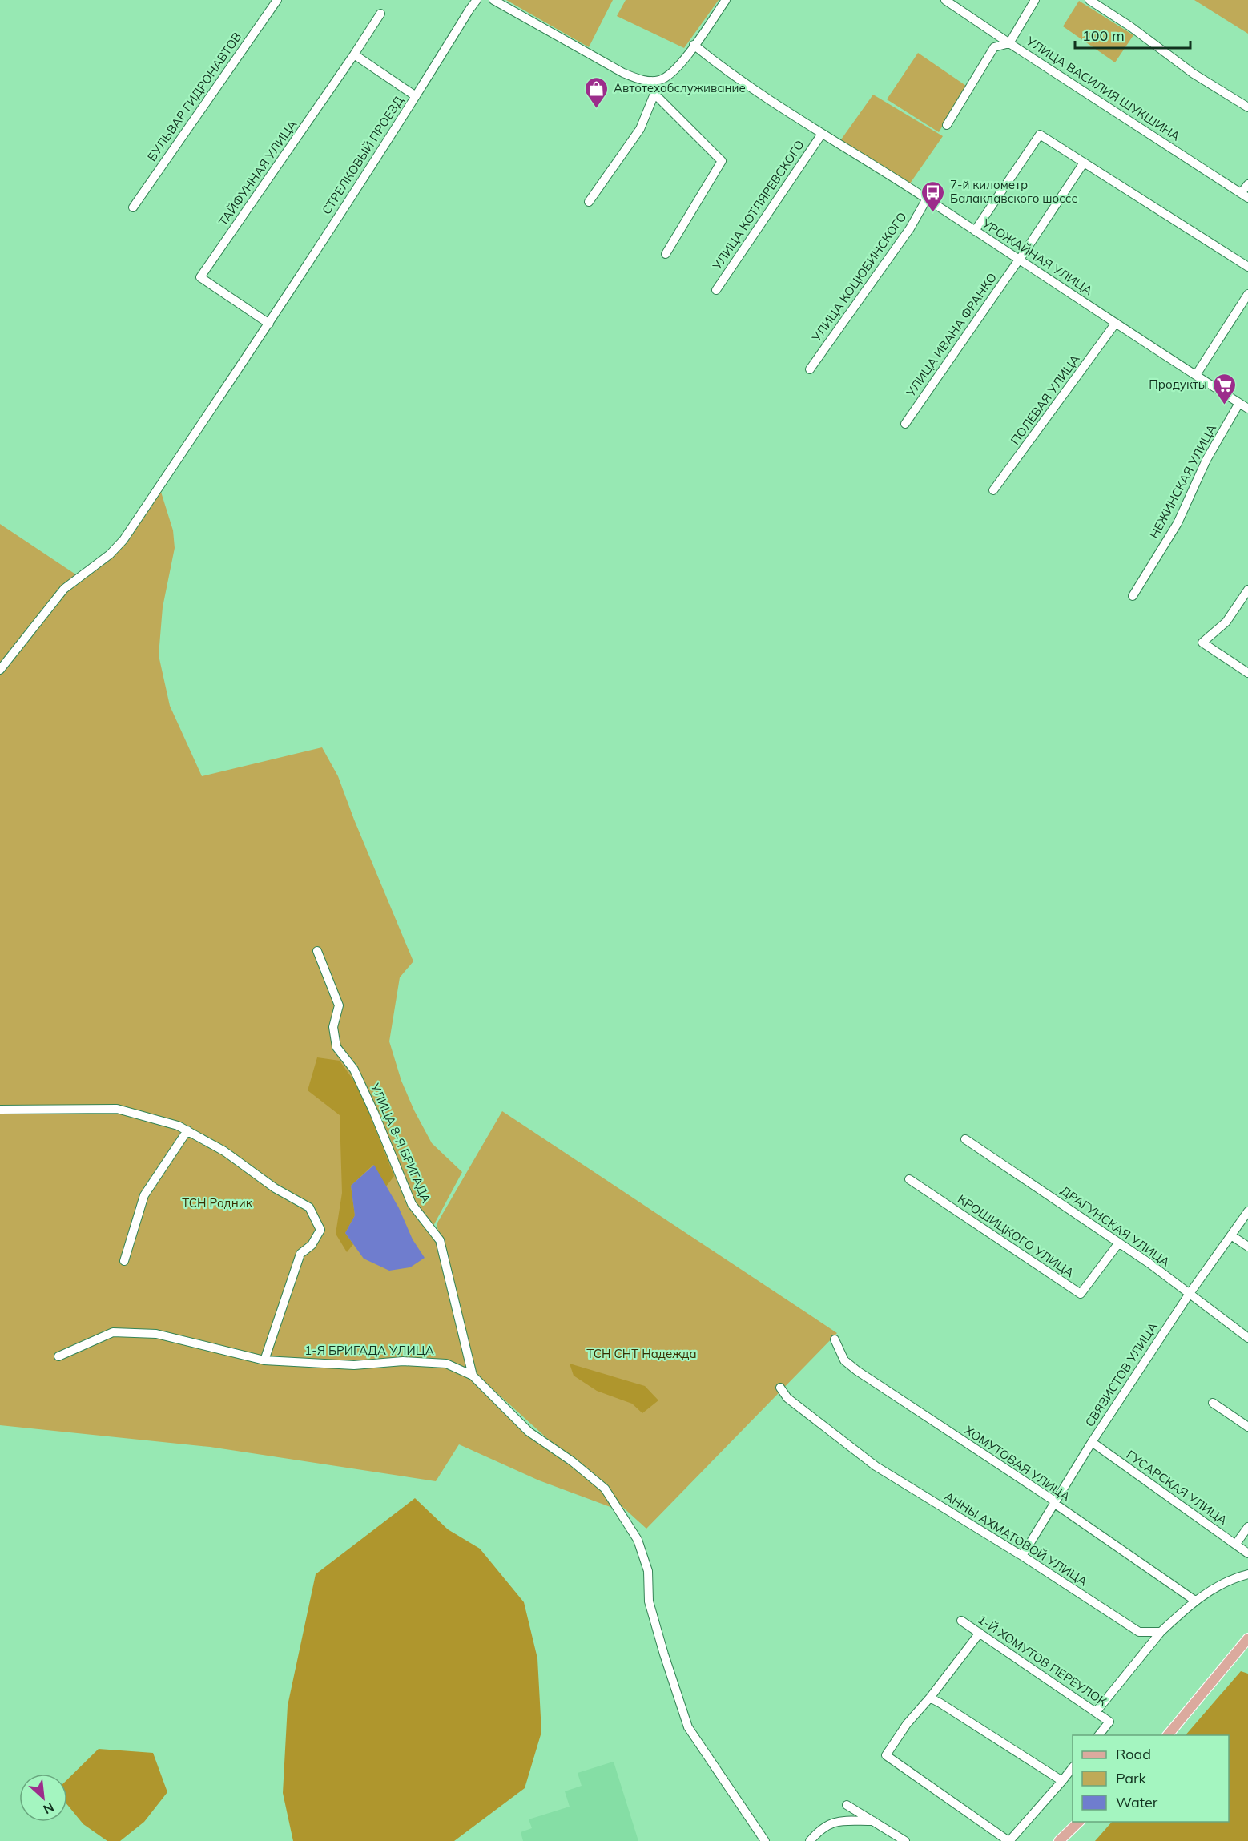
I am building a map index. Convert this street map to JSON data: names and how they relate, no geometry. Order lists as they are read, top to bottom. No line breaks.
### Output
{"streets":{"street":["УЛИЦА ВАСИЛИЯ ШУКШИНА","БУЛЬВАР ГИДРОНАВТОВ","СТРЕЛКОВЫЙ ПРОЕЗД","ТАЙФУННАЯ УЛИЦА","УЛИЦА КОТЛЯРЕВСКОГО","УРОЖАЙНАЯ УЛИЦА","УЛИЦА КОЦЮБИНСКОГО","УЛИЦА ИВАНА ФРАНКО","ПОЛЕВАЯ УЛИЦА","НЕЖИНСКАЯ УЛИЦА","УЛИЦА 8-Я БРИГАДА","ДРАГУНСКАЯ УЛИЦА","КРОШИЦКОГО УЛИЦА","1-Я БРИГАДА УЛИЦА","СВЯЗИСТОВ УЛИЦА","ХОМУТОВАЯ УЛИЦА","ГУСАРСКАЯ УЛИЦА","АННЫ АХМАТОВОЙ УЛИЦА","1-Й ХОМУТОВ ПЕРЕУЛОК"]},"crossings":[["СТРЕЛКОВЫЙ ПРОЕЗД","ТАЙФУННАЯ УЛИЦА"],["УЛИЦА КОТЛЯРЕВСКОГО","УРОЖАЙНАЯ УЛИЦА"],["УРОЖАЙНАЯ УЛИЦА","УЛИЦА КОЦЮБИНСКОГО"],["УРОЖАЙНАЯ УЛИЦА","УЛИЦА ИВАНА ФРАНКО"],["УРОЖАЙНАЯ УЛИЦА","ПОЛЕВАЯ УЛИЦА"],["УРОЖАЙНАЯ УЛИЦА","НЕЖИНСКАЯ УЛИЦА"],["УЛИЦА 8-Я БРИГАДА","1-Я БРИГАДА УЛИЦА"],["ДРАГУНСКАЯ УЛИЦА","КРОШИЦКОГО УЛИЦА"],["ДРАГУНСКАЯ УЛИЦА","СВЯЗИСТОВ УЛИЦА"],["СВЯЗИСТОВ УЛИЦА","ХОМУТОВАЯ УЛИЦА"],["СВЯЗИСТОВ УЛИЦА","ГУСАРСКАЯ УЛИЦА"],["СВЯЗИСТОВ УЛИЦА","АННЫ АХМАТОВОЙ УЛИЦА"]],"parks":["ТСН Родник","ТСН СНТ Надежда"],"places":{"shop":["Автотехобслуживание"],"bus stop":["7-й километр Балаклавского шоссе"],"supermarket":["Продукты"]},"legend":["Road","Park","Water"],"scale_bar":"100 m","north":"bottom right"}
